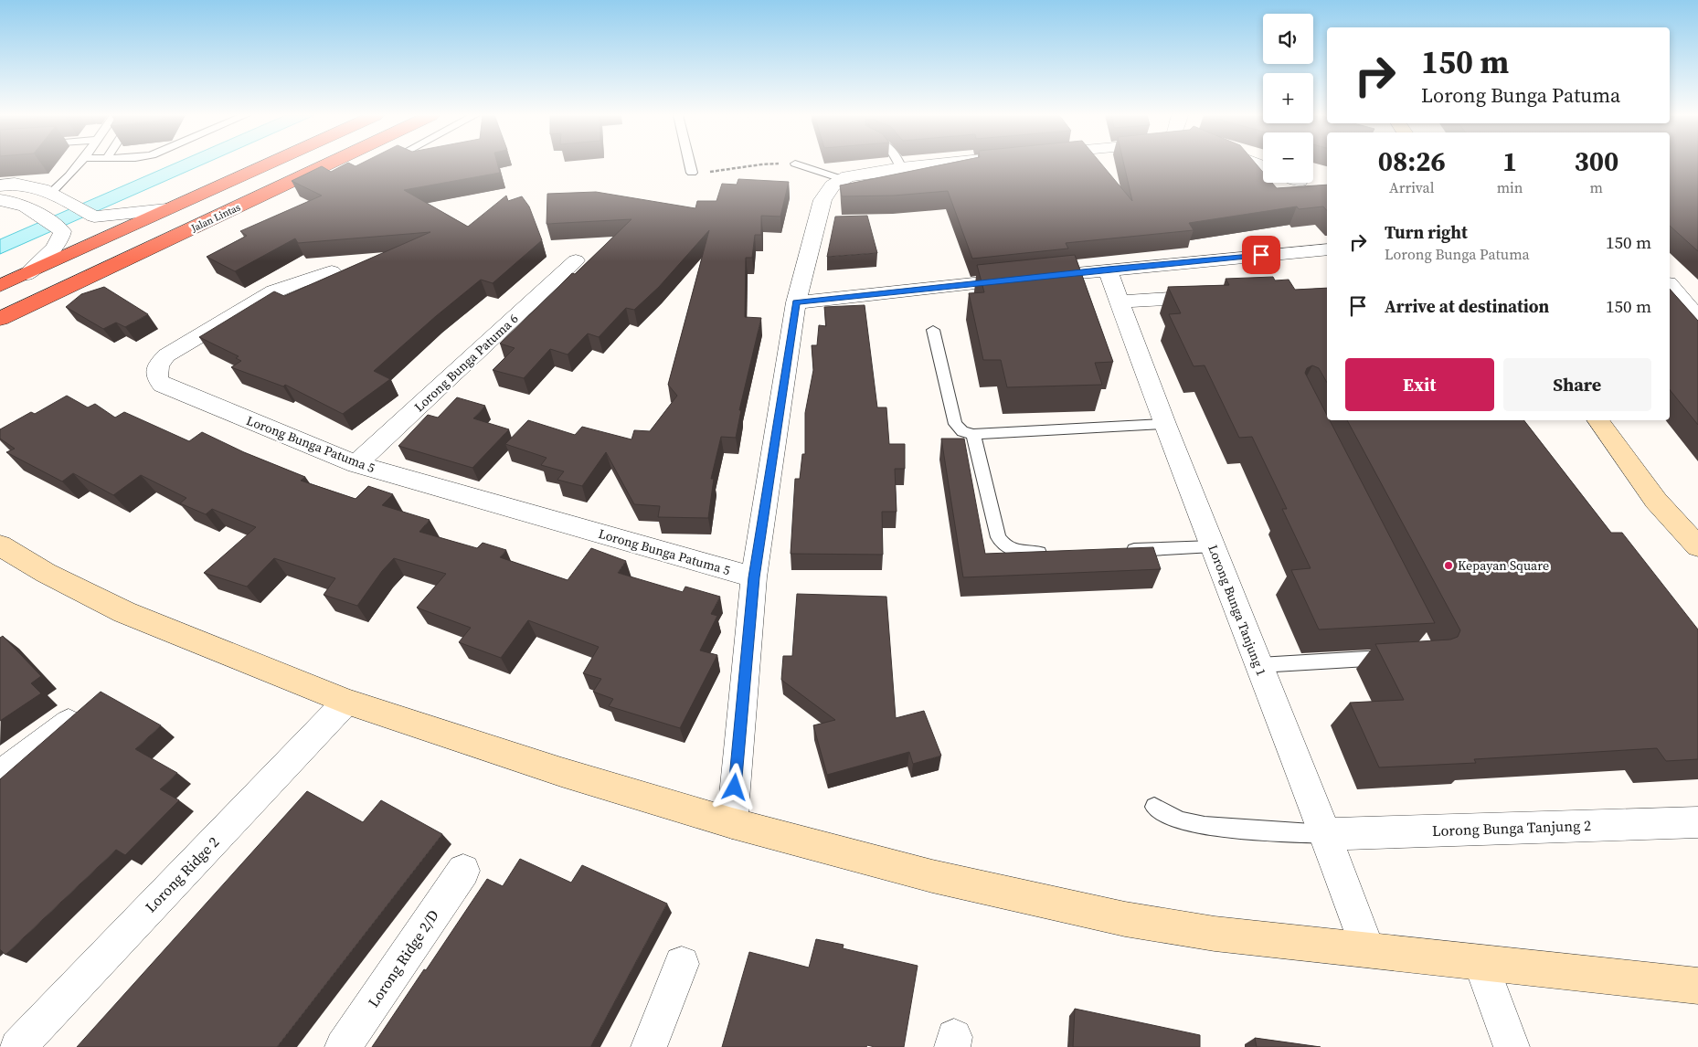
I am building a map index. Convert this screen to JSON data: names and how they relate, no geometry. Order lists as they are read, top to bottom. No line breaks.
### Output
{"streets":{"highway":["Jalan Lintas"],"street":["Lorong Bunga Patuma 6","Lorong Bunga Patuma 5","Lorong Bunga Tanjung 1","Lorong Bunga Tanjung 2","Lorong Ridge 2","Lorong Ridge 2/D"]},"crossings":[["Lorong Bunga Patuma 6","Lorong Bunga Patuma 5"],["Lorong Bunga Tanjung 1","Lorong Bunga Tanjung 2"]],"places":["Kepayan Square"],"page":{"map_buttons":["+","−"],"turn":["150 m","Lorong Bunga Patuma"],"eta":["08:26","Arrival","1","min","300","m"],"list":[{"name":"Turn right","note":"Lorong Bunga Patuma","value":"150 m"},{"name":"Arrive at destination","value":"150 m"}],"buttons":["Exit","Share"]}}
